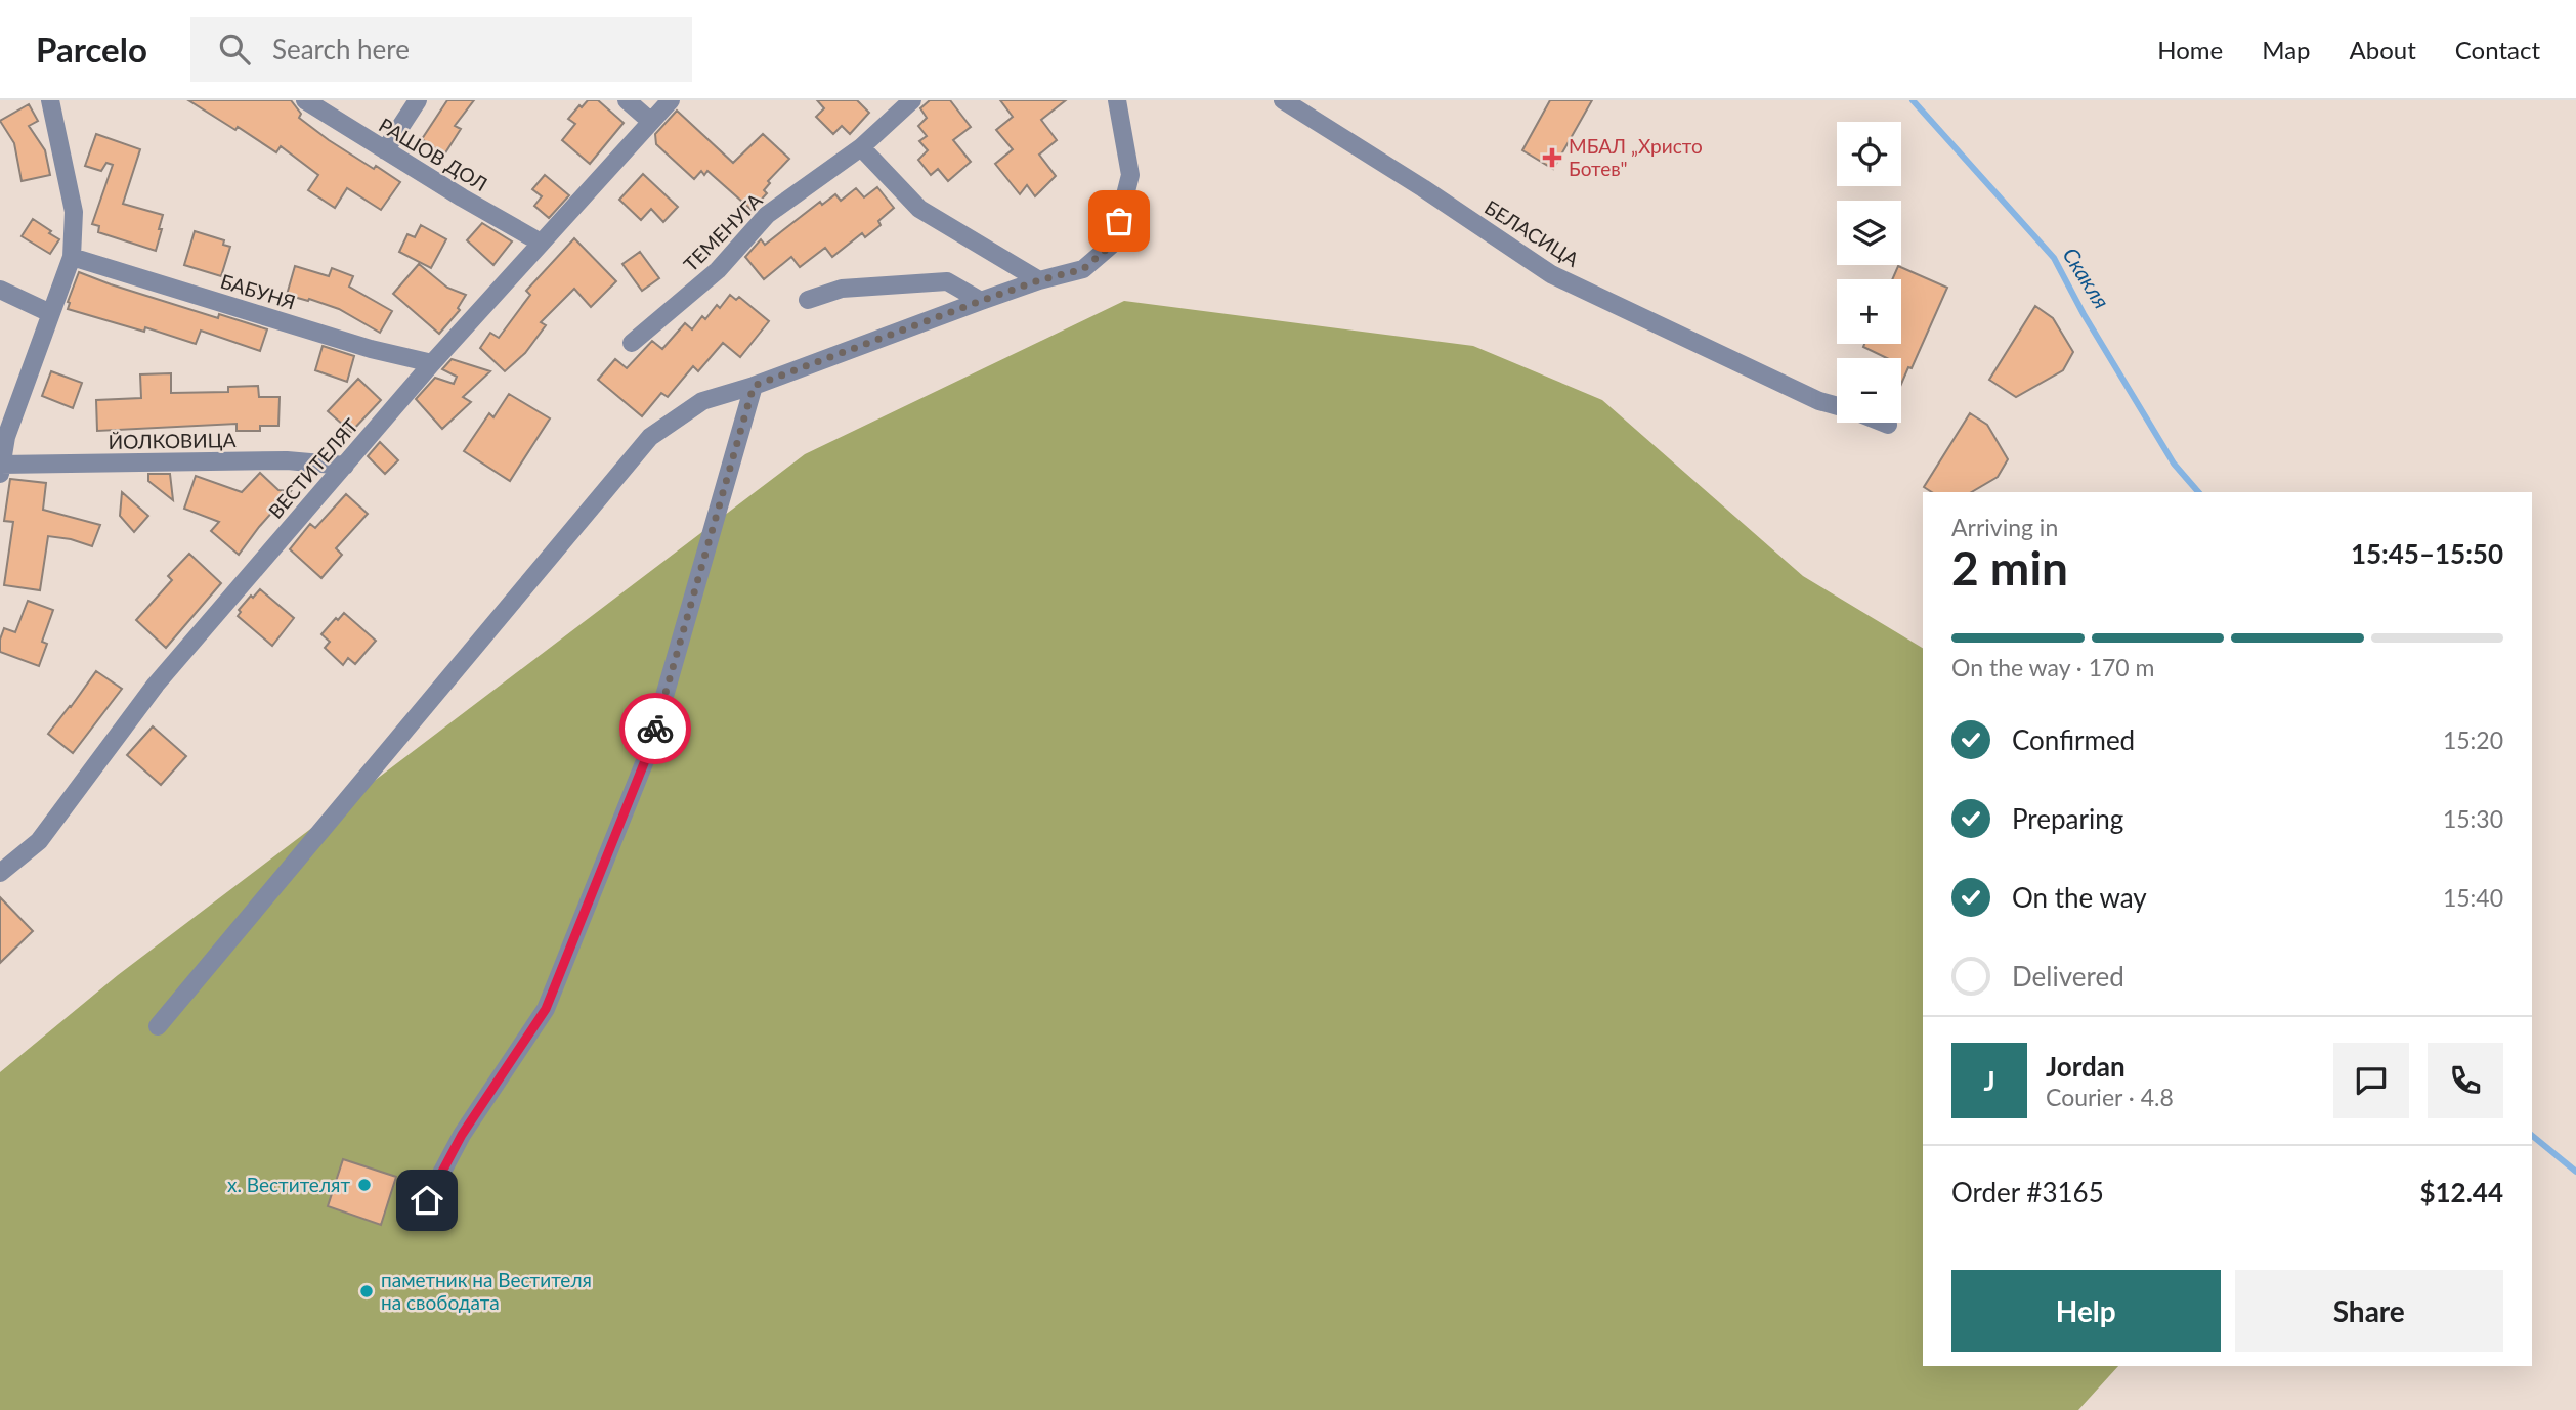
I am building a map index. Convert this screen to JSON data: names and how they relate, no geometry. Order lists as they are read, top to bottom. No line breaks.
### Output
{"streets":{"street":["РАШОВ ДОЛ","ТЕМЕНУГА","БЕЛАСИЦА","БАБУНЯ","ЙОЛКОВИЦА","ВЕСТИТЕЛЯТ"]},"crossings":[["РАШОВ ДОЛ","ВЕСТИТЕЛЯТ"],["БАБУНЯ","ВЕСТИТЕЛЯТ"],["ЙОЛКОВИЦА","ВЕСТИТЕЛЯТ"]],"water":["Скакля"],"places":{"health":["МБАЛ „Христо Ботев\""],"other":["х. Вестителят","паметник на Вестителя на свободата"]},"page":{"header":"Parcelo","search":"Search here","nav":["Home","Map","About","Contact"],"map_buttons":["+","−"],"heading":["2 min","Arriving in","15:45–15:50"],"panel":["Jordan","Courier · 4.8","Order #3165","$12.44"],"bar":"On the way · 170 m","list":[["Confirmed","15:20"],["Preparing","15:30"],["On the way","15:40"],"Delivered"],"round":"J","buttons":["Help","Share"]}}
